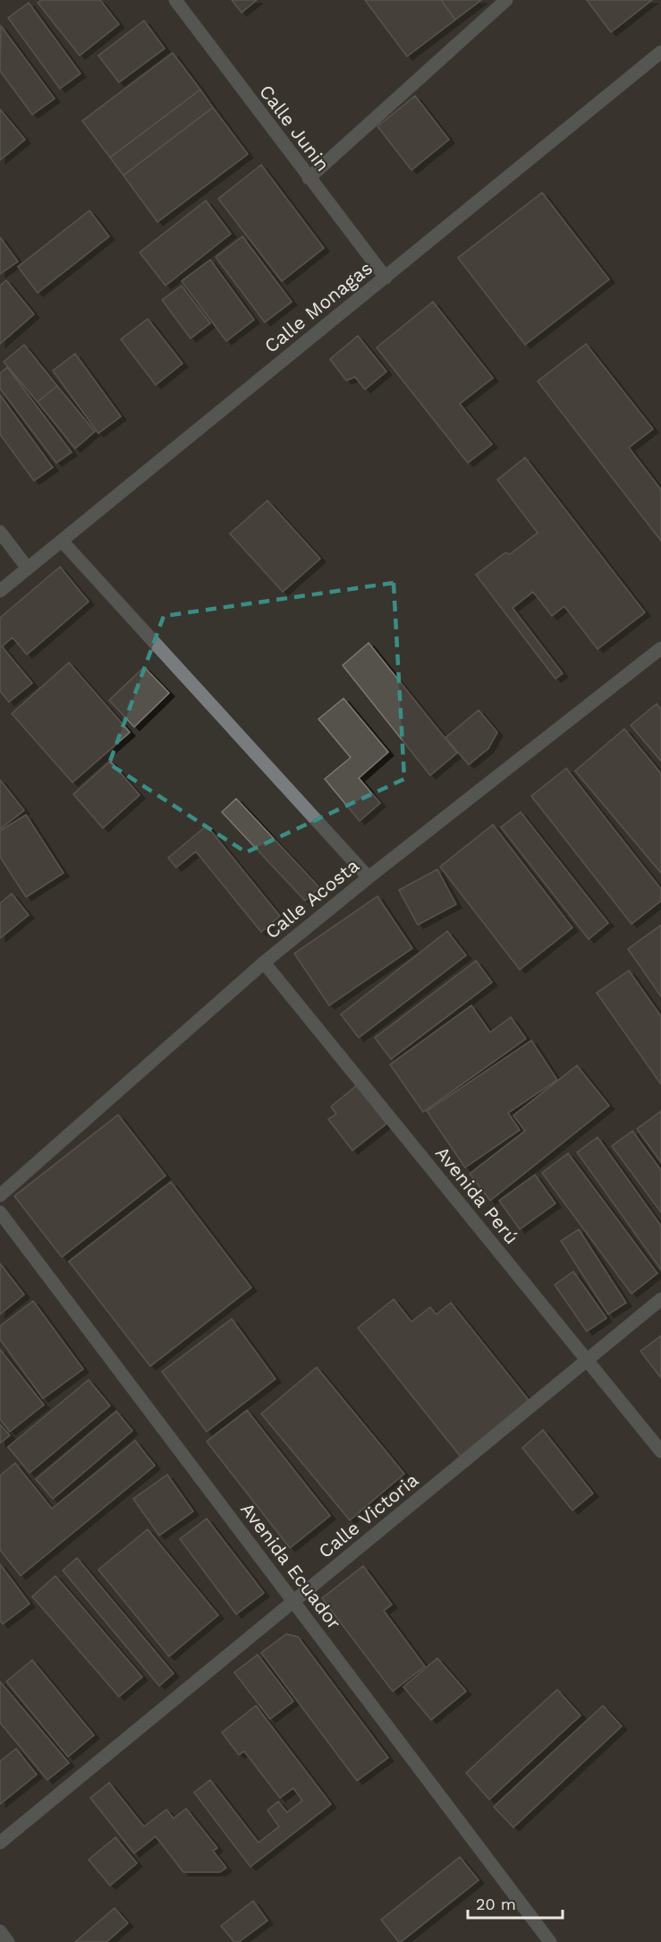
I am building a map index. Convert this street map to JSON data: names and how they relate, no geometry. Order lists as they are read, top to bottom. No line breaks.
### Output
{"streets":{"street":["Calle Junin","Calle Monagas","Calle Acosta","Avenida Perú","Calle Victoria","Avenida Ecuador"]},"crossings":[["Calle Junin","Calle Monagas"],["Calle Acosta","Avenida Perú"],["Avenida Perú","Calle Victoria"],["Calle Victoria","Avenida Ecuador"]],"scale_bar":"20 m"}
